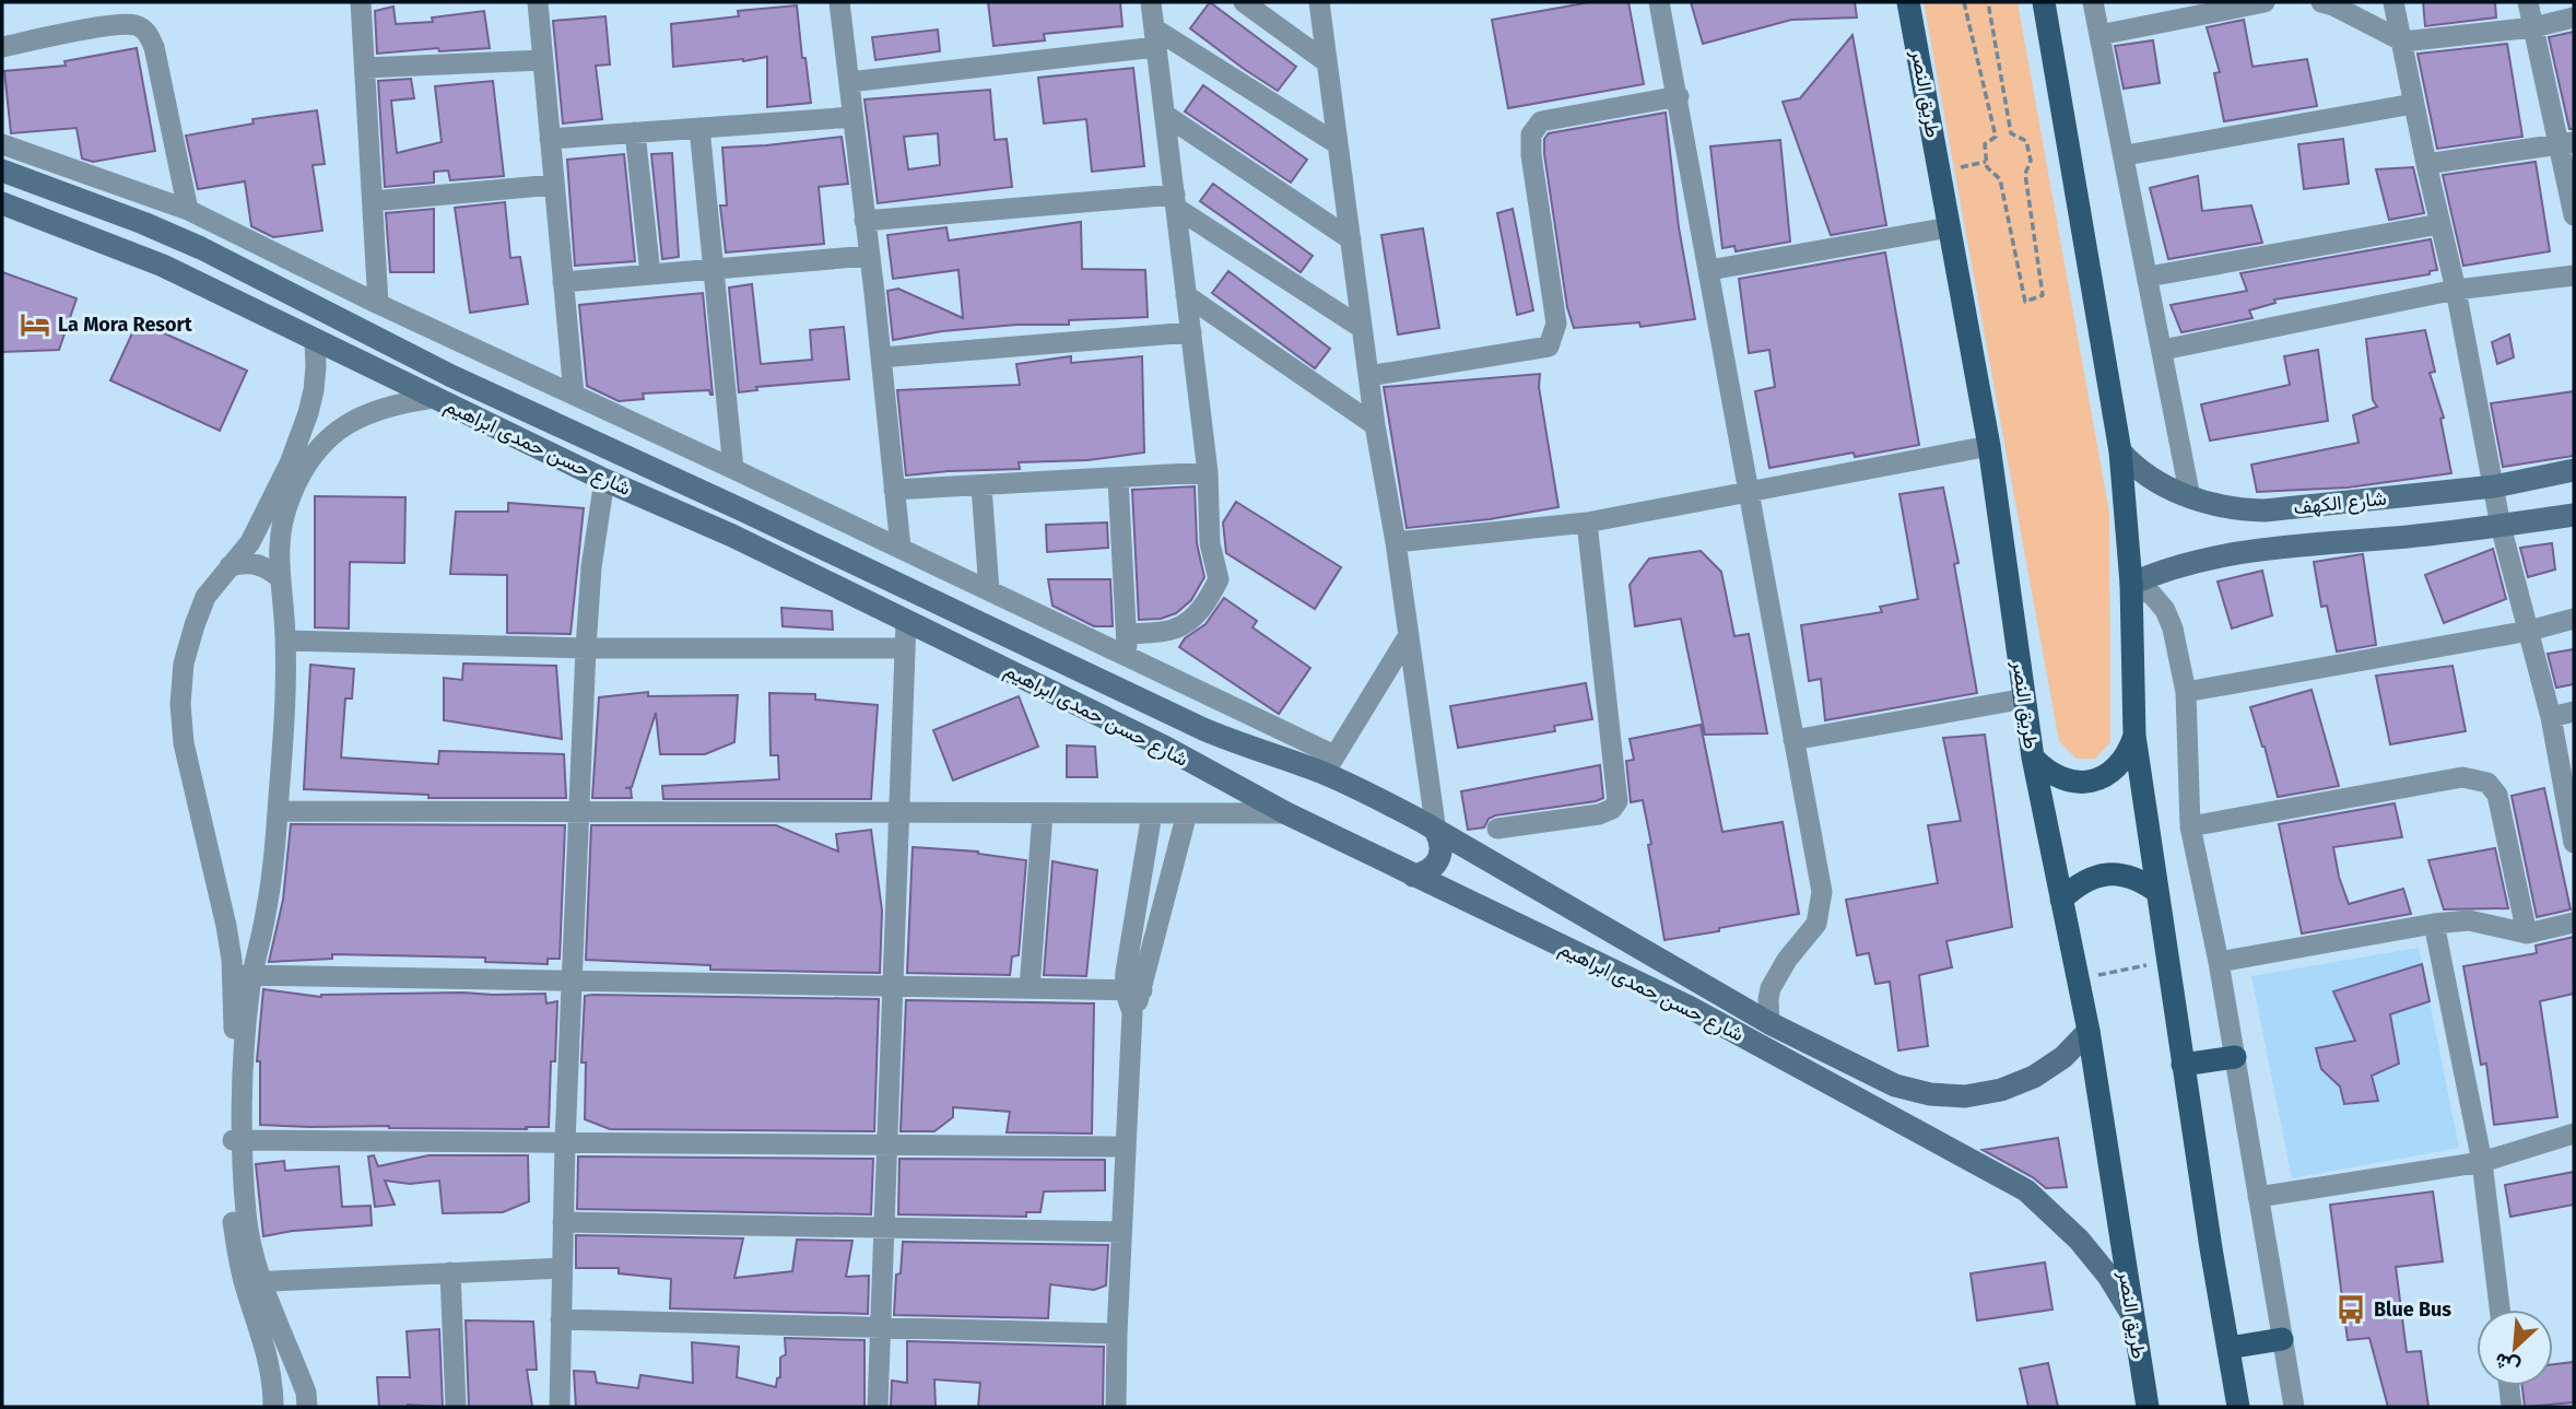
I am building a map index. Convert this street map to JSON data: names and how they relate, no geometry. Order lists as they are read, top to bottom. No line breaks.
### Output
{"streets":{"main road":["طريق النصر","شارع حسن حمدى ابراهيم","شارع الكهف"]},"crossings":[["طريق النصر","شارع حسن حمدى ابراهيم"]],"places":{"hotel":["La Mora Resort"],"bus stop":["Blue Bus"]},"north":"bottom left"}
